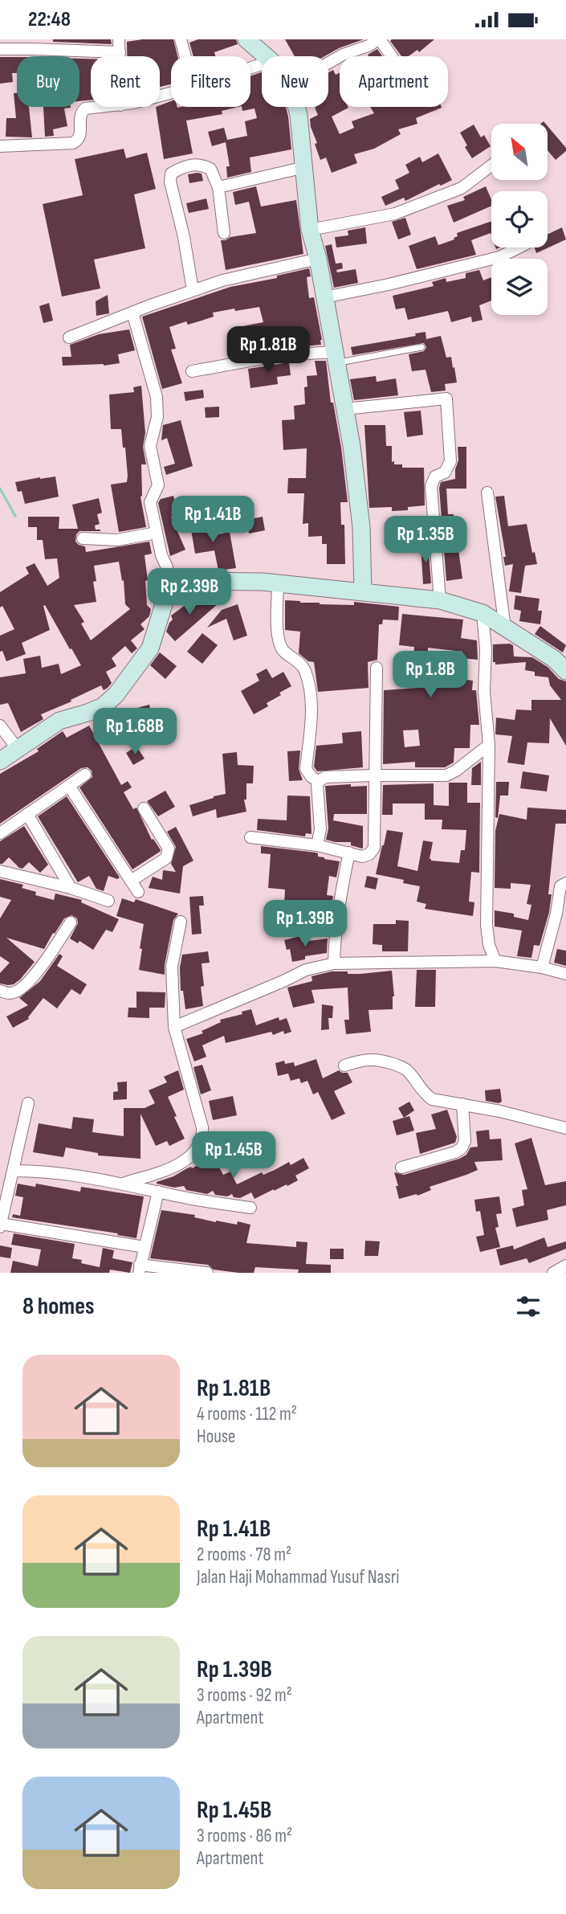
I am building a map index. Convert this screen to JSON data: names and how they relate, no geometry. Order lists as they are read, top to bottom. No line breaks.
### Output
{"north":"top left","page":{"status":"22:48","chip":["Buy","Rent","Filters","New","Apartment"],"price":["Rp 1.81B","Rp 1.41B","Rp 1.35B","Rp 2.39B","Rp 1.8B","Rp 1.68B","Rp 1.39B","Rp 1.45B"],"heading":"8 homes","list":[{"name":"Rp 1.81B","note":"4 rooms · 112 m² · House"},{"name":"Rp 1.41B","note":"2 rooms · 78 m² · Jalan Haji Mohammad Yusuf Nasri"},{"name":"Rp 1.39B","note":"3 rooms · 92 m² · Apartment"},{"name":"Rp 1.45B","note":"3 rooms · 86 m² · Apartment"}]}}
